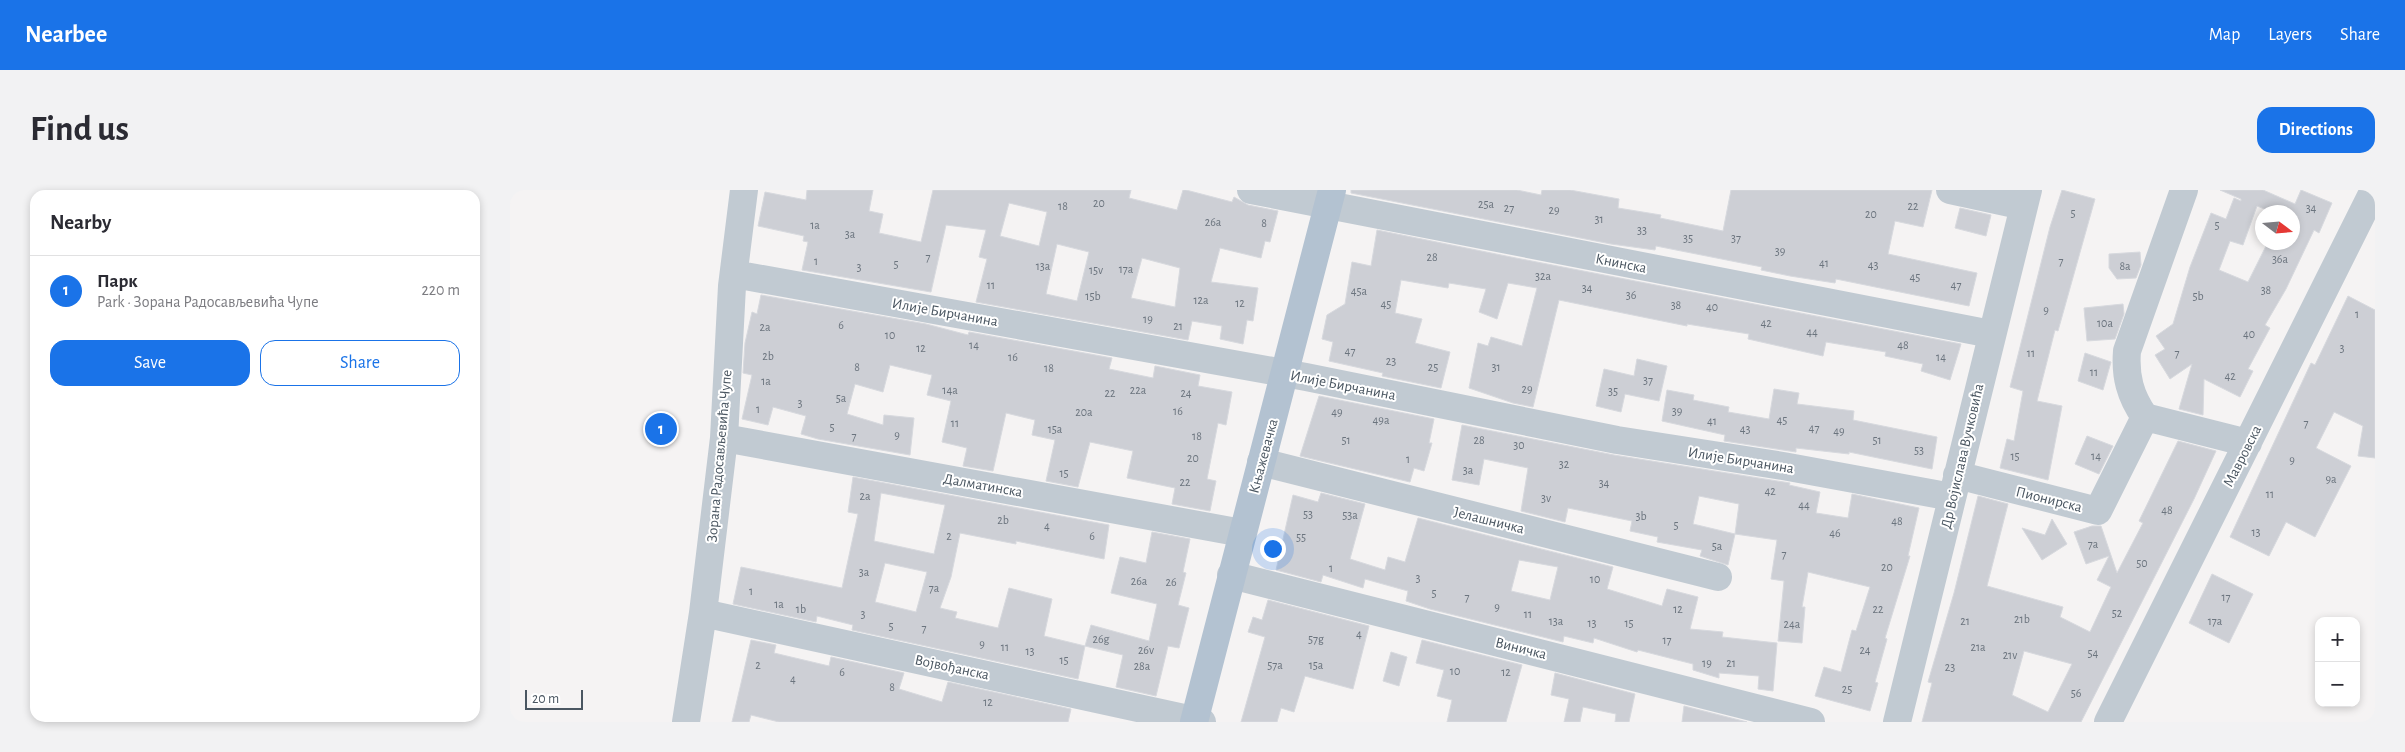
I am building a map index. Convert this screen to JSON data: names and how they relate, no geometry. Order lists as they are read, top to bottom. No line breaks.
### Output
{"streets":{"main road":["Књажевачка"],"street":["Книнска","Илије Бирчанина","Зорана Радосављевића Чупе","Др Војислава Вучковића","Мавровска","Далматинска","Пионирска","Јелашничка","Виничка","Војвођанска"]},"crossings":[["Книнска","Књажевачка"],["Книнска","Др Војислава Вучковића"],["Илије Бирчанина","Зорана Радосављевића Чупе"],["Илије Бирчанина","Књажевачка"],["Илије Бирчанина","Др Војислава Вучковића"],["Илије Бирчанина","Пионирска"],["Зорана Радосављевића Чупе","Далматинска"],["Зорана Радосављевића Чупе","Војвођанска"],["Књажевачка","Далматинска"],["Књажевачка","Јелашничка"],["Књажевачка","Виничка"],["Књажевачка","Војвођанска"],["Др Војислава Вучковића","Пионирска"]],"house_numbers":["20","25a","18","22","27","34","29","5","20","31","26a","8","1a","5","33","3a","35","37","39","7","28","36a","1","7","41","5","43","13a","8a","3","17a","15v","32a","45","11","47","34","38","45a","36","15b","5b","12a","12","45","38","40","9","1","19","42","10a","6","21","2a","44","40","10","14","48","12","3","47","11","7","2b","16","14","23","8","25","31","18","11","42","37","1a","29","14a","22a","35","22","24","5a","3","1","16","39","20a","49","49a","45","41","11","7","5","47","15a","43","49","9","7","18","51","28","51","30","53","15","14","20","1","9","32","3a","15","9a","22","34","42","11","2a","3v","44","48","53","53a","3b","2b","48","5","4","13","46","2","6","55","7a","5a","7","50","20","1","3a","3","10","26a","26","7a","1","5","7","17","1a","9","1b","12","22","52","3","11","21b","13a","21","17a","13","15","24a","5","7","4","26g","57g","17","9","11","21a","26v","24","13","54","21v","15","19","21","2","57a","15a","28a","23","10","6","12","4","8","25","56","12"],"scale_bar":"20 m","north":"right","page":{"header":"Nearbee","nav":["Map","Layers","Share"],"buttons":["Directions",["Save","Share"]],"title":"Find us","heading":"Nearby","list":[{"mark":"1","name":"Парк","note":"Park · Зорана Радосављевића Чупе","value":"220 m"}],"pins":"1","map_buttons":["+","−"],"scale":"20 m"}}
